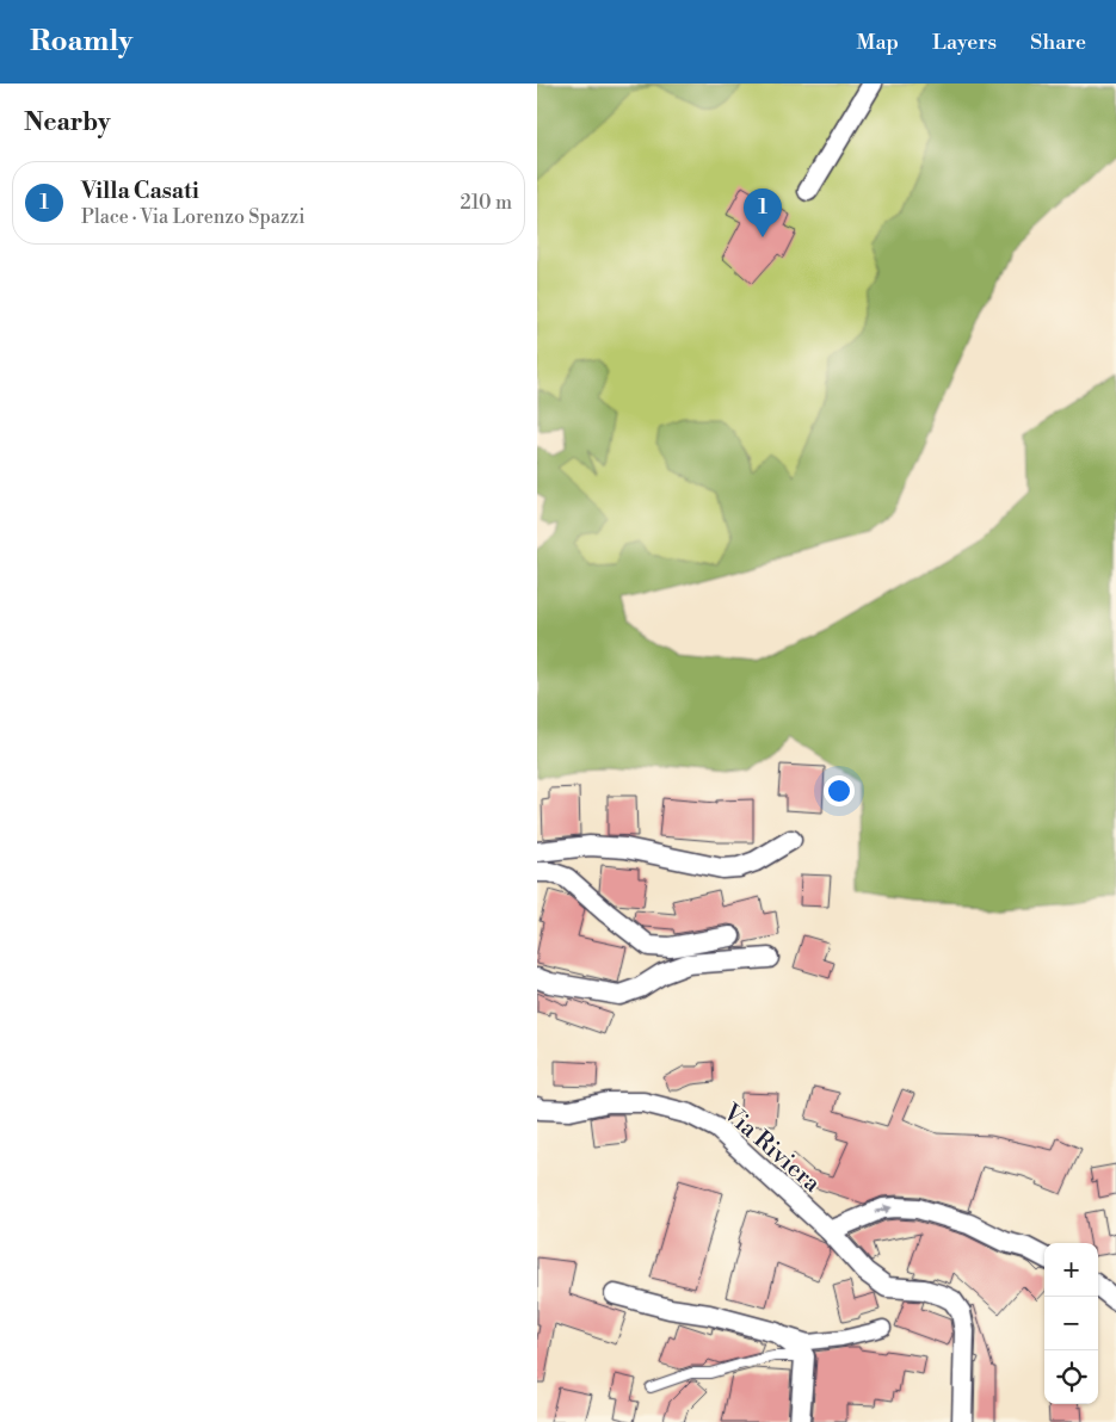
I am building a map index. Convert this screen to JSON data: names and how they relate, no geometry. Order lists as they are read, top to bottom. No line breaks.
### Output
{"streets":{"street":["Via Riviera"]},"page":{"header":"Roamly","nav":["Map","Layers","Share"],"heading":"Nearby","list":[{"mark":"1","name":"Villa Casati","note":"Place · Via Lorenzo Spazzi","value":"210 m"}],"pins":"1","map_buttons":["+","−"]}}
